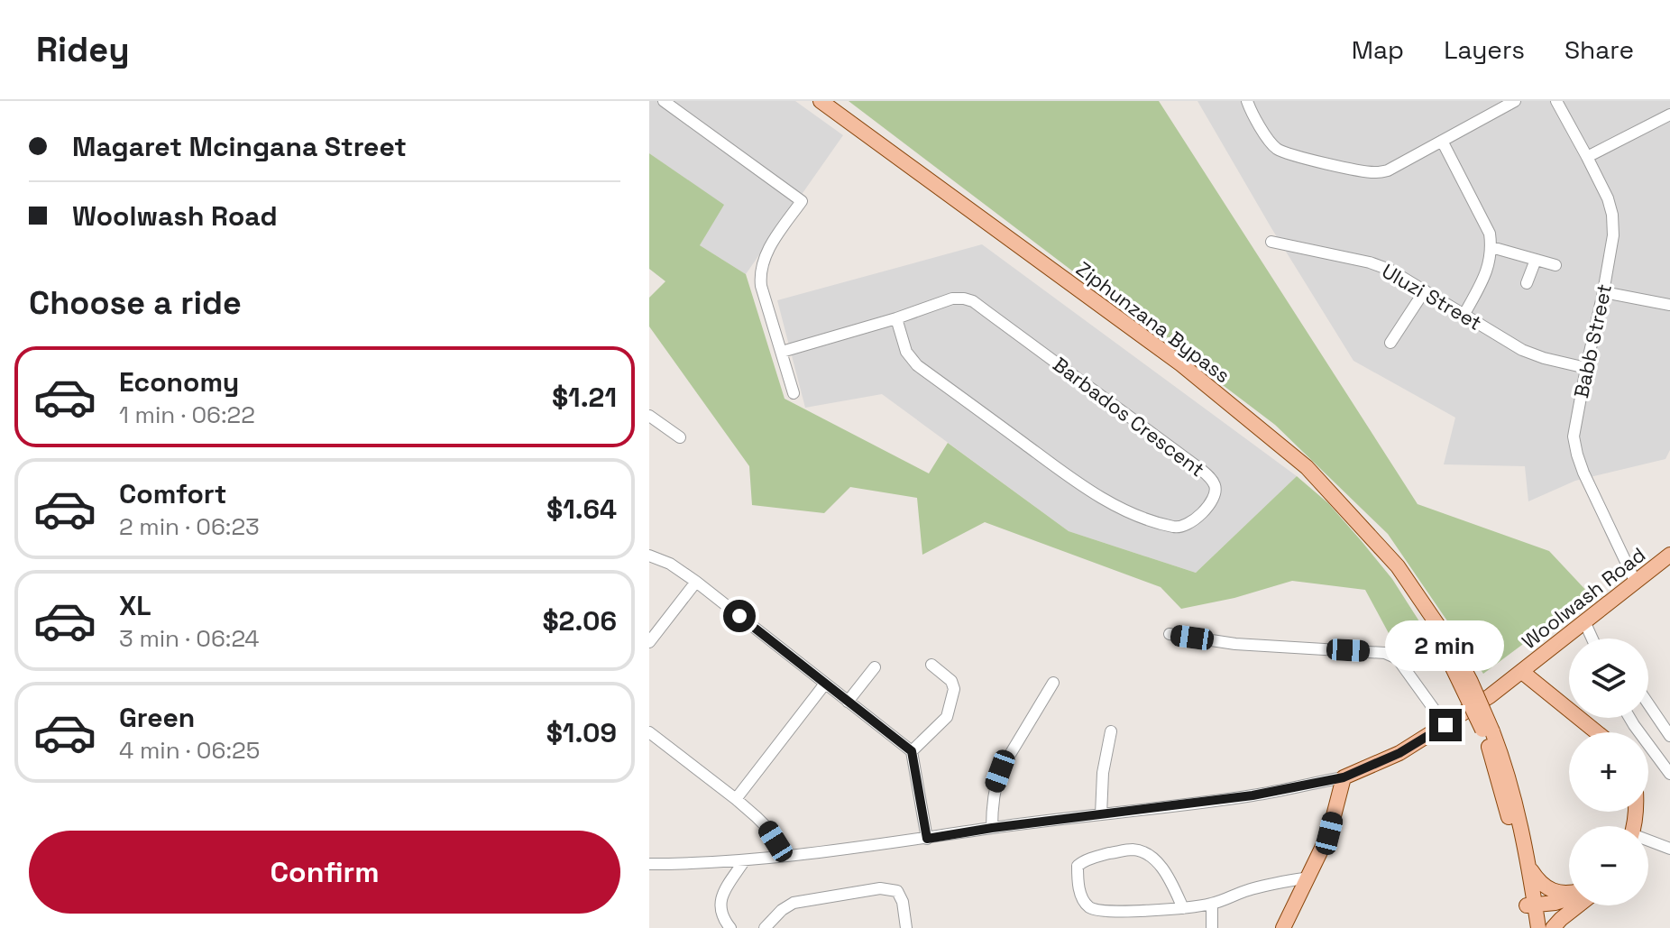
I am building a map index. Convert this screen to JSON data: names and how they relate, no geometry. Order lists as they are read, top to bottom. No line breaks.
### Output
{"streets":{"main road":["Ziphunzana Bypass","Woolwash Road"],"street":["Uluzi Street","Babb Street","Barbados Crescent"]},"crossings":[["Uluzi Street","Babb Street"],["Babb Street","Woolwash Road"]],"page":{"header":"Ridey","nav":["Map","Layers","Share"],"banner":["Magaret Mcingana Street","Woolwash Road"],"heading":"Choose a ride","list":[{"name":"Economy","note":"1 min · 06:22","value":"$1.21"},{"name":"Comfort","note":"2 min · 06:23","value":"$1.64"},{"name":"XL","note":"3 min · 06:24","value":"$2.06"},{"name":"Green","note":"4 min · 06:25","value":"$1.09"}],"bubble":"2 min","map_buttons":["+","−"],"buttons":"Confirm"}}
